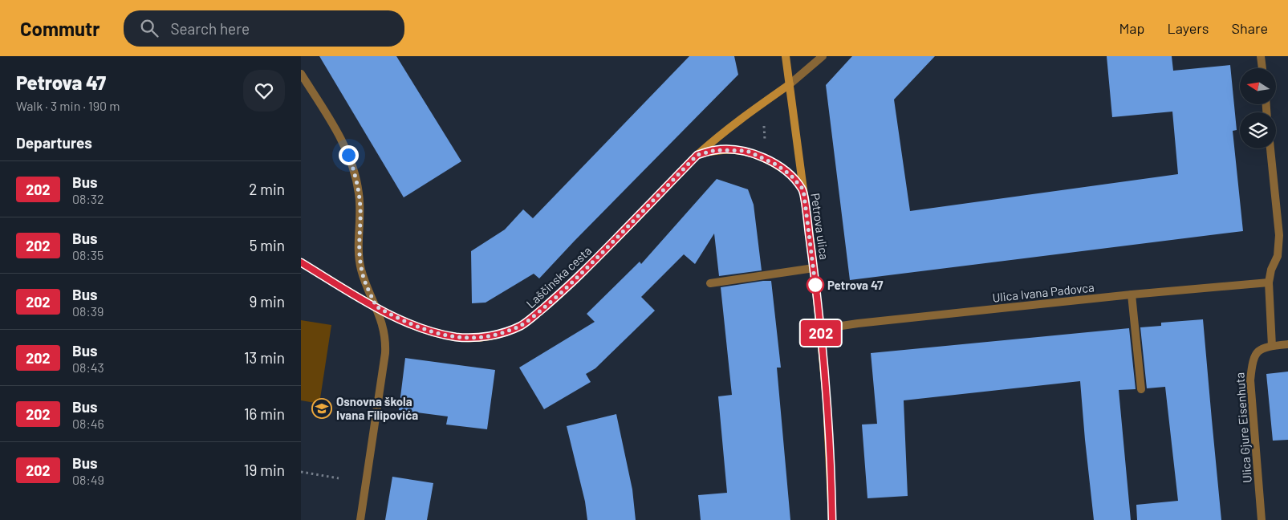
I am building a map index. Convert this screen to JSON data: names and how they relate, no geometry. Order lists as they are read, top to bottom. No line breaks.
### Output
{"streets":{"street":["Petrova ulica","Laščinska cesta","Ulica Ivana Padovca","Ulica Gjure Eisenhuta"]},"crossings":[["Petrova ulica","Laščinska cesta"],["Petrova ulica","Ulica Ivana Padovca"]],"places":{"other":["Petrova 47"],"school or university":["Osnovna škola Ivana Filipovića"]},"lines":["bus line 202"],"north":"left","page":{"header":"Commutr","search":"Search here","nav":["Map","Layers","Share"],"heading":[["Petrova 47","Walk · 3 min · 190 m"],"Departures"],"on_map":"202","list":[{"mark":"202","name":"Bus","note":"08:32","value":"2 min"},{"mark":"202","name":"Bus","note":"08:35","value":"5 min"},{"mark":"202","name":"Bus","note":"08:39","value":"9 min"},{"mark":"202","name":"Bus","note":"08:43","value":"13 min"},{"mark":"202","name":"Bus","note":"08:46","value":"16 min"},{"mark":"202","name":"Bus","note":"08:49","value":"19 min"}]}}
